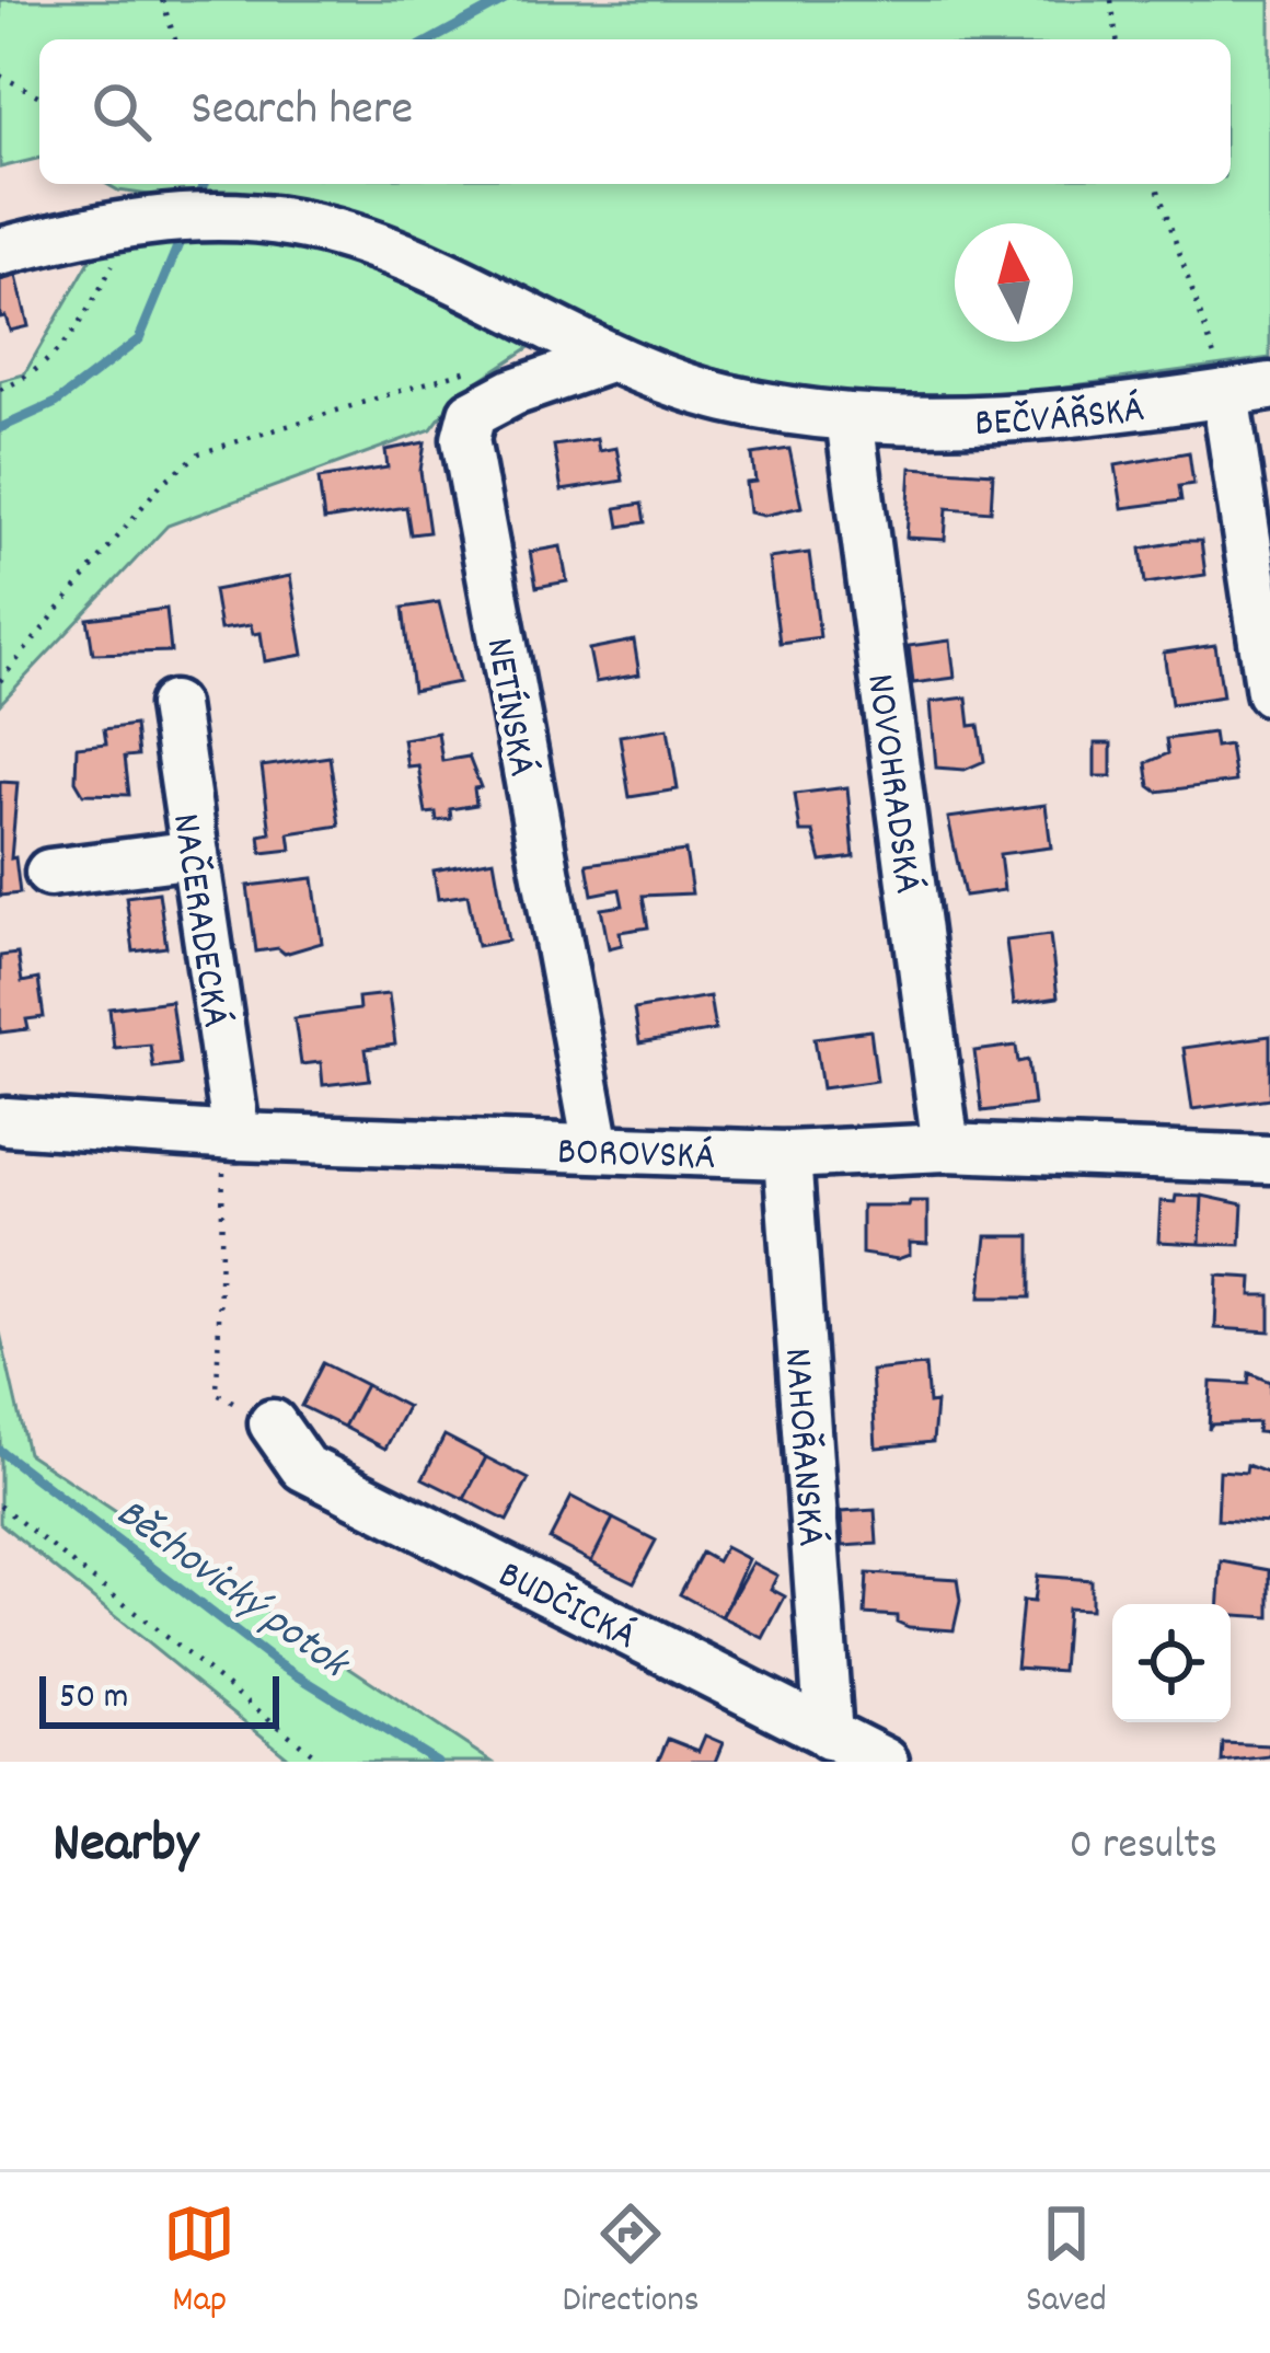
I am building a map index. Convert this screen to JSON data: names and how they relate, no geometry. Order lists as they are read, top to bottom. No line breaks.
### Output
{"streets":{"street":["BEČVÁŘSKÁ","NETÍNSKÁ","NOVOHRADSKÁ","NAČERADECKÁ","BOROVSKÁ","NAHOŘANSKÁ","BUDČICKÁ"]},"crossings":[["BEČVÁŘSKÁ","NETÍNSKÁ"],["BEČVÁŘSKÁ","NOVOHRADSKÁ"],["NETÍNSKÁ","BOROVSKÁ"],["NOVOHRADSKÁ","BOROVSKÁ"],["NAČERADECKÁ","BOROVSKÁ"],["BOROVSKÁ","NAHOŘANSKÁ"],["NAHOŘANSKÁ","BUDČICKÁ"]],"water":["Běchovický potok"],"scale_bar":"50 m","north":"top","page":{"search":"Search here","scale":"50 m","heading":["Nearby","0 results"],"nav":["Map","Directions","Saved"]}}
